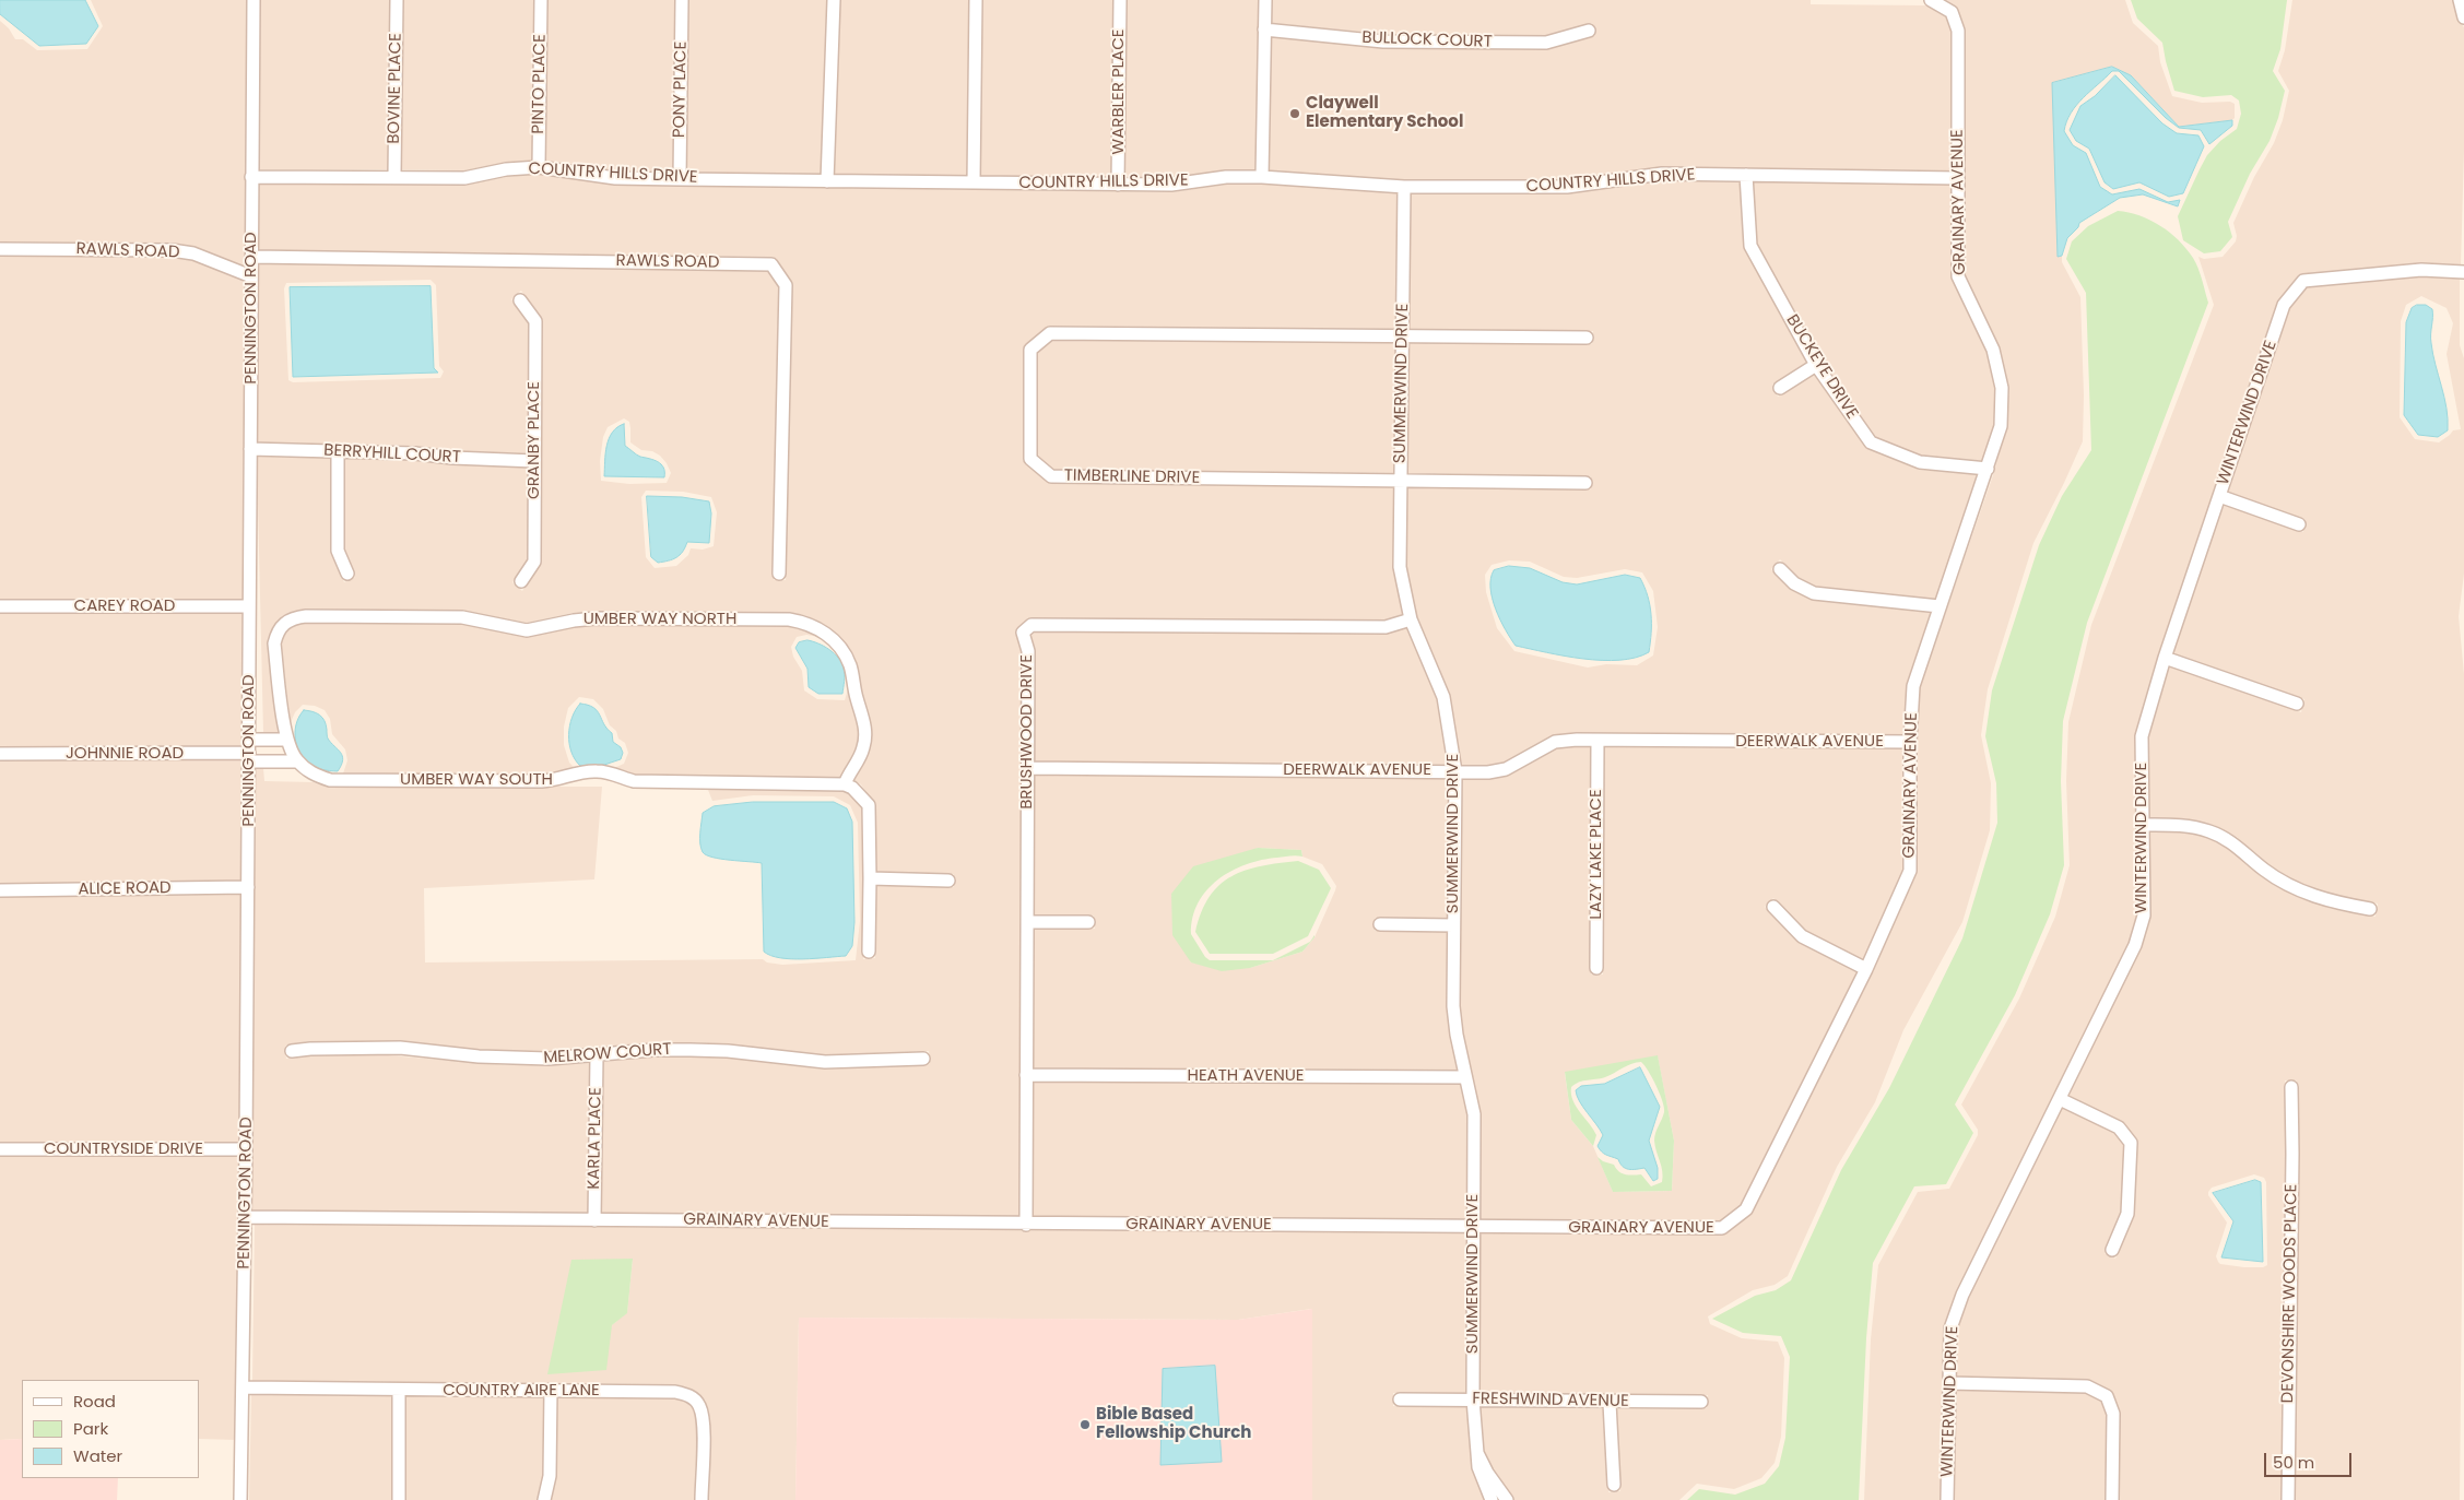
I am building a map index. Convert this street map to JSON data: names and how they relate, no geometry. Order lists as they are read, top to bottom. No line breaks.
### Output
{"streets":{"street":["BULLOCK COURT","PINTO PLACE","BOVINE PLACE","PONY PLACE","WARBLER PLACE","COUNTRY HILLS DRIVE","GRAINARY AVENUE","RAWLS ROAD","PENNINGTON ROAD","BUCKEYE DRIVE","SUMMERWIND DRIVE","WINTERWIND DRIVE","GRANBY PLACE","BERRYHILL COURT","TIMBERLINE DRIVE","CAREY ROAD","UMBER WAY NORTH","BRUSHWOOD DRIVE","DEERWALK AVENUE","JOHNNIE ROAD","UMBER WAY SOUTH","LAZY LAKE PLACE","ALICE ROAD","MELROW COURT","HEATH AVENUE","KARLA PLACE","COUNTRYSIDE DRIVE","DEVONSHIRE WOODS PLACE","COUNTRY AIRE LANE","FRESHWIND AVENUE"]},"crossings":[["PINTO PLACE","COUNTRY HILLS DRIVE"],["BOVINE PLACE","COUNTRY HILLS DRIVE"],["PONY PLACE","COUNTRY HILLS DRIVE"],["WARBLER PLACE","COUNTRY HILLS DRIVE"],["COUNTRY HILLS DRIVE","GRAINARY AVENUE"],["COUNTRY HILLS DRIVE","PENNINGTON ROAD"],["COUNTRY HILLS DRIVE","BUCKEYE DRIVE"],["COUNTRY HILLS DRIVE","SUMMERWIND DRIVE"],["GRAINARY AVENUE","PENNINGTON ROAD"],["GRAINARY AVENUE","BUCKEYE DRIVE"],["GRAINARY AVENUE","SUMMERWIND DRIVE"],["GRAINARY AVENUE","BRUSHWOOD DRIVE"],["GRAINARY AVENUE","DEERWALK AVENUE"],["GRAINARY AVENUE","KARLA PLACE"],["RAWLS ROAD","PENNINGTON ROAD"],["PENNINGTON ROAD","BERRYHILL COURT"],["PENNINGTON ROAD","CAREY ROAD"],["PENNINGTON ROAD","JOHNNIE ROAD"],["PENNINGTON ROAD","ALICE ROAD"],["PENNINGTON ROAD","COUNTRYSIDE DRIVE"],["PENNINGTON ROAD","COUNTRY AIRE LANE"],["SUMMERWIND DRIVE","TIMBERLINE DRIVE"],["SUMMERWIND DRIVE","BRUSHWOOD DRIVE"],["SUMMERWIND DRIVE","DEERWALK AVENUE"],["SUMMERWIND DRIVE","HEATH AVENUE"],["SUMMERWIND DRIVE","FRESHWIND AVENUE"],["GRANBY PLACE","BERRYHILL COURT"],["UMBER WAY NORTH","UMBER WAY SOUTH"],["BRUSHWOOD DRIVE","DEERWALK AVENUE"],["BRUSHWOOD DRIVE","HEATH AVENUE"],["DEERWALK AVENUE","LAZY LAKE PLACE"],["MELROW COURT","KARLA PLACE"]],"places":["Claywell Elementary School","Bible Based Fellowship Church"],"legend":["Road","Park","Water"],"scale_bar":"50 m"}
